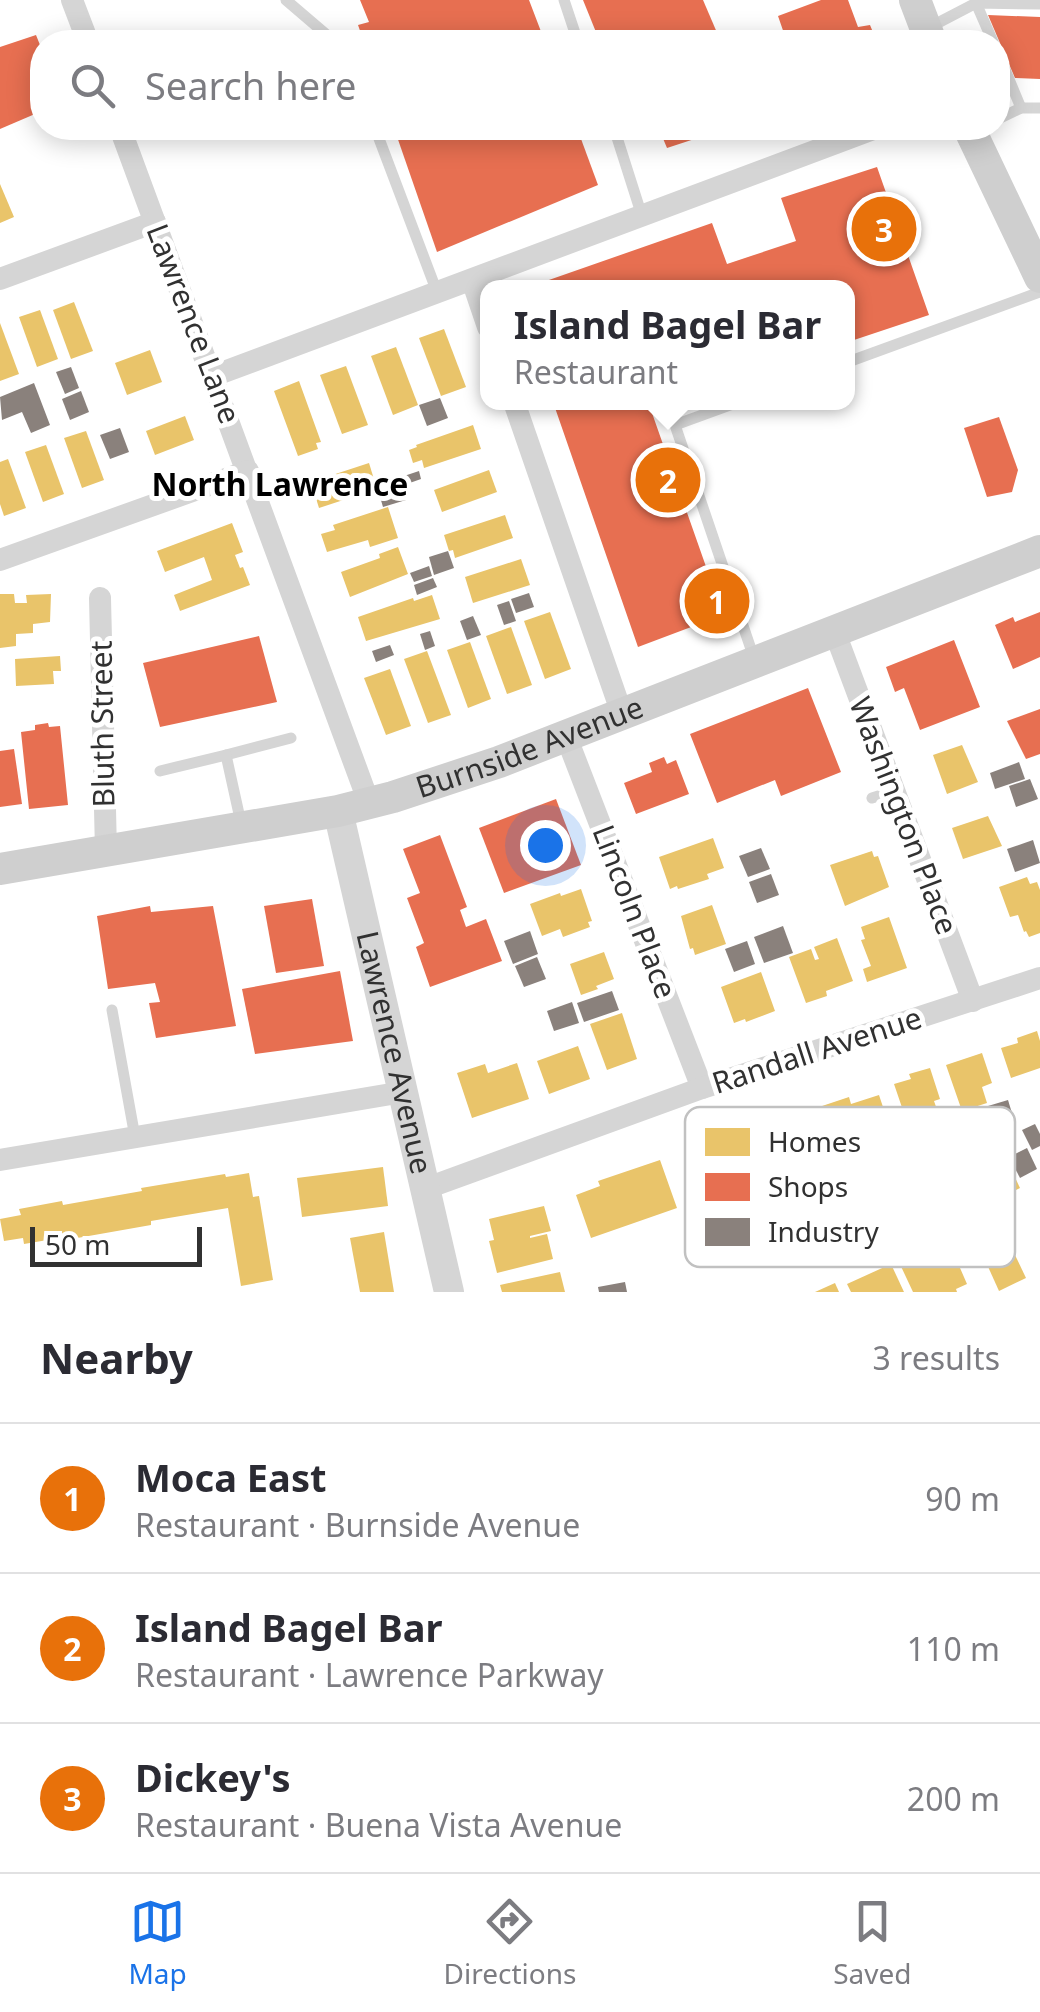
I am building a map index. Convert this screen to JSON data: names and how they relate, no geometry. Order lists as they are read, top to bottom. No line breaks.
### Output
{"streets":{"main road":["Burnside Avenue"],"street":["Lawrence Lane","Bluth Street","Washington Place","Lincoln Place","Lawrence Avenue","Randall Avenue"]},"crossings":[["Lawrence Lane","Burnside Avenue"],["Lawrence Lane","Lawrence Avenue"],["Bluth Street","Burnside Avenue"],["Burnside Avenue","Washington Place"],["Burnside Avenue","Lincoln Place"],["Burnside Avenue","Lawrence Avenue"],["Washington Place","Randall Avenue"],["Lincoln Place","Randall Avenue"],["Lawrence Avenue","Randall Avenue"]],"districts":["North Lawrence"],"legend":["Homes","Shops","Industry"],"scale_bar":"50 m","page":{"search":"Search here","pins":["3","2","1"],"popup":["Island Bagel Bar","Restaurant"],"scale":"50 m","heading":["Nearby","3 results"],"list":[{"mark":"1","name":"Moca East","note":"Restaurant · Burnside Avenue","value":"90 m"},{"mark":"2","name":"Island Bagel Bar","note":"Restaurant · Lawrence Parkway","value":"110 m"},{"mark":"3","name":"Dickey's","note":"Restaurant · Buena Vista Avenue","value":"200 m"}],"nav":["Map","Directions","Saved"]}}
